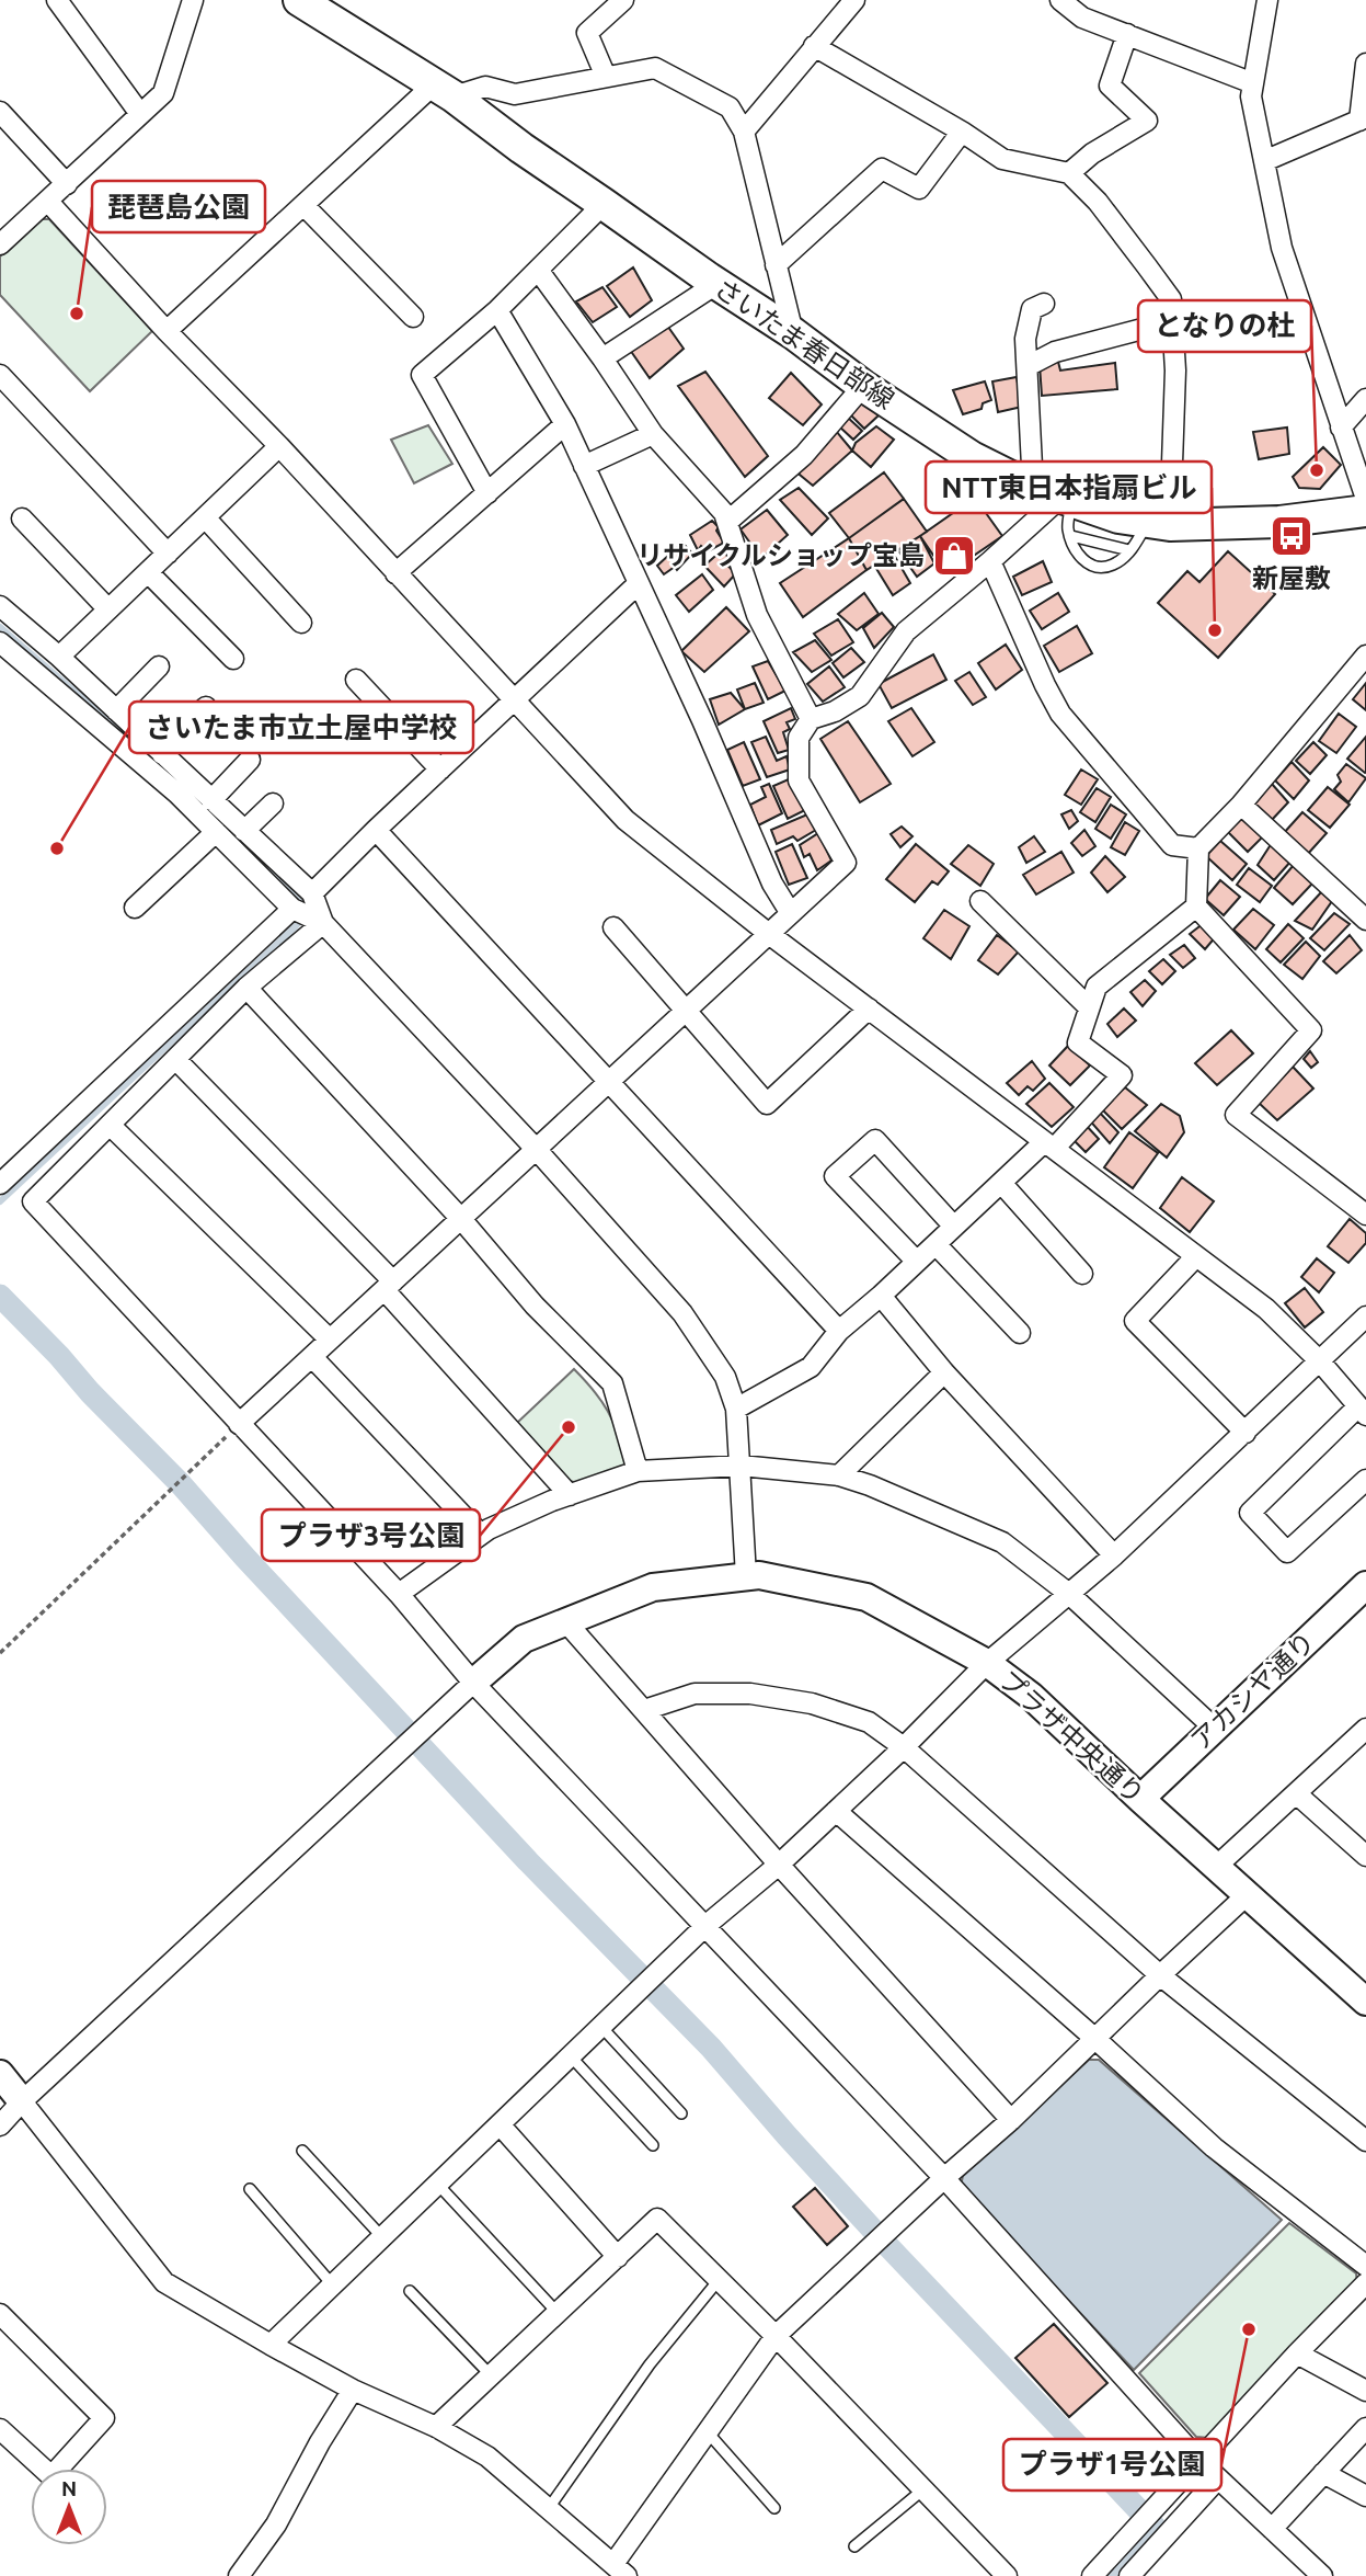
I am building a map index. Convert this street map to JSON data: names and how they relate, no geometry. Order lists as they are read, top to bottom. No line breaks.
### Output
{"streets":{"main road":["さいたま春日部線"],"street":["アカシヤ通り","プラザ中央通り"]},"crossings":[["アカシヤ通り","プラザ中央通り"]],"places":{"other":["琵琶島公園","となりの杜","NTT東日本指扇ビル","さいたま市立土屋中学校","プラザ3号公園","プラザ1号公園"],"bus stop":["新屋敷"],"shop":["リサイクルショップ宝島"]},"north":"top"}
